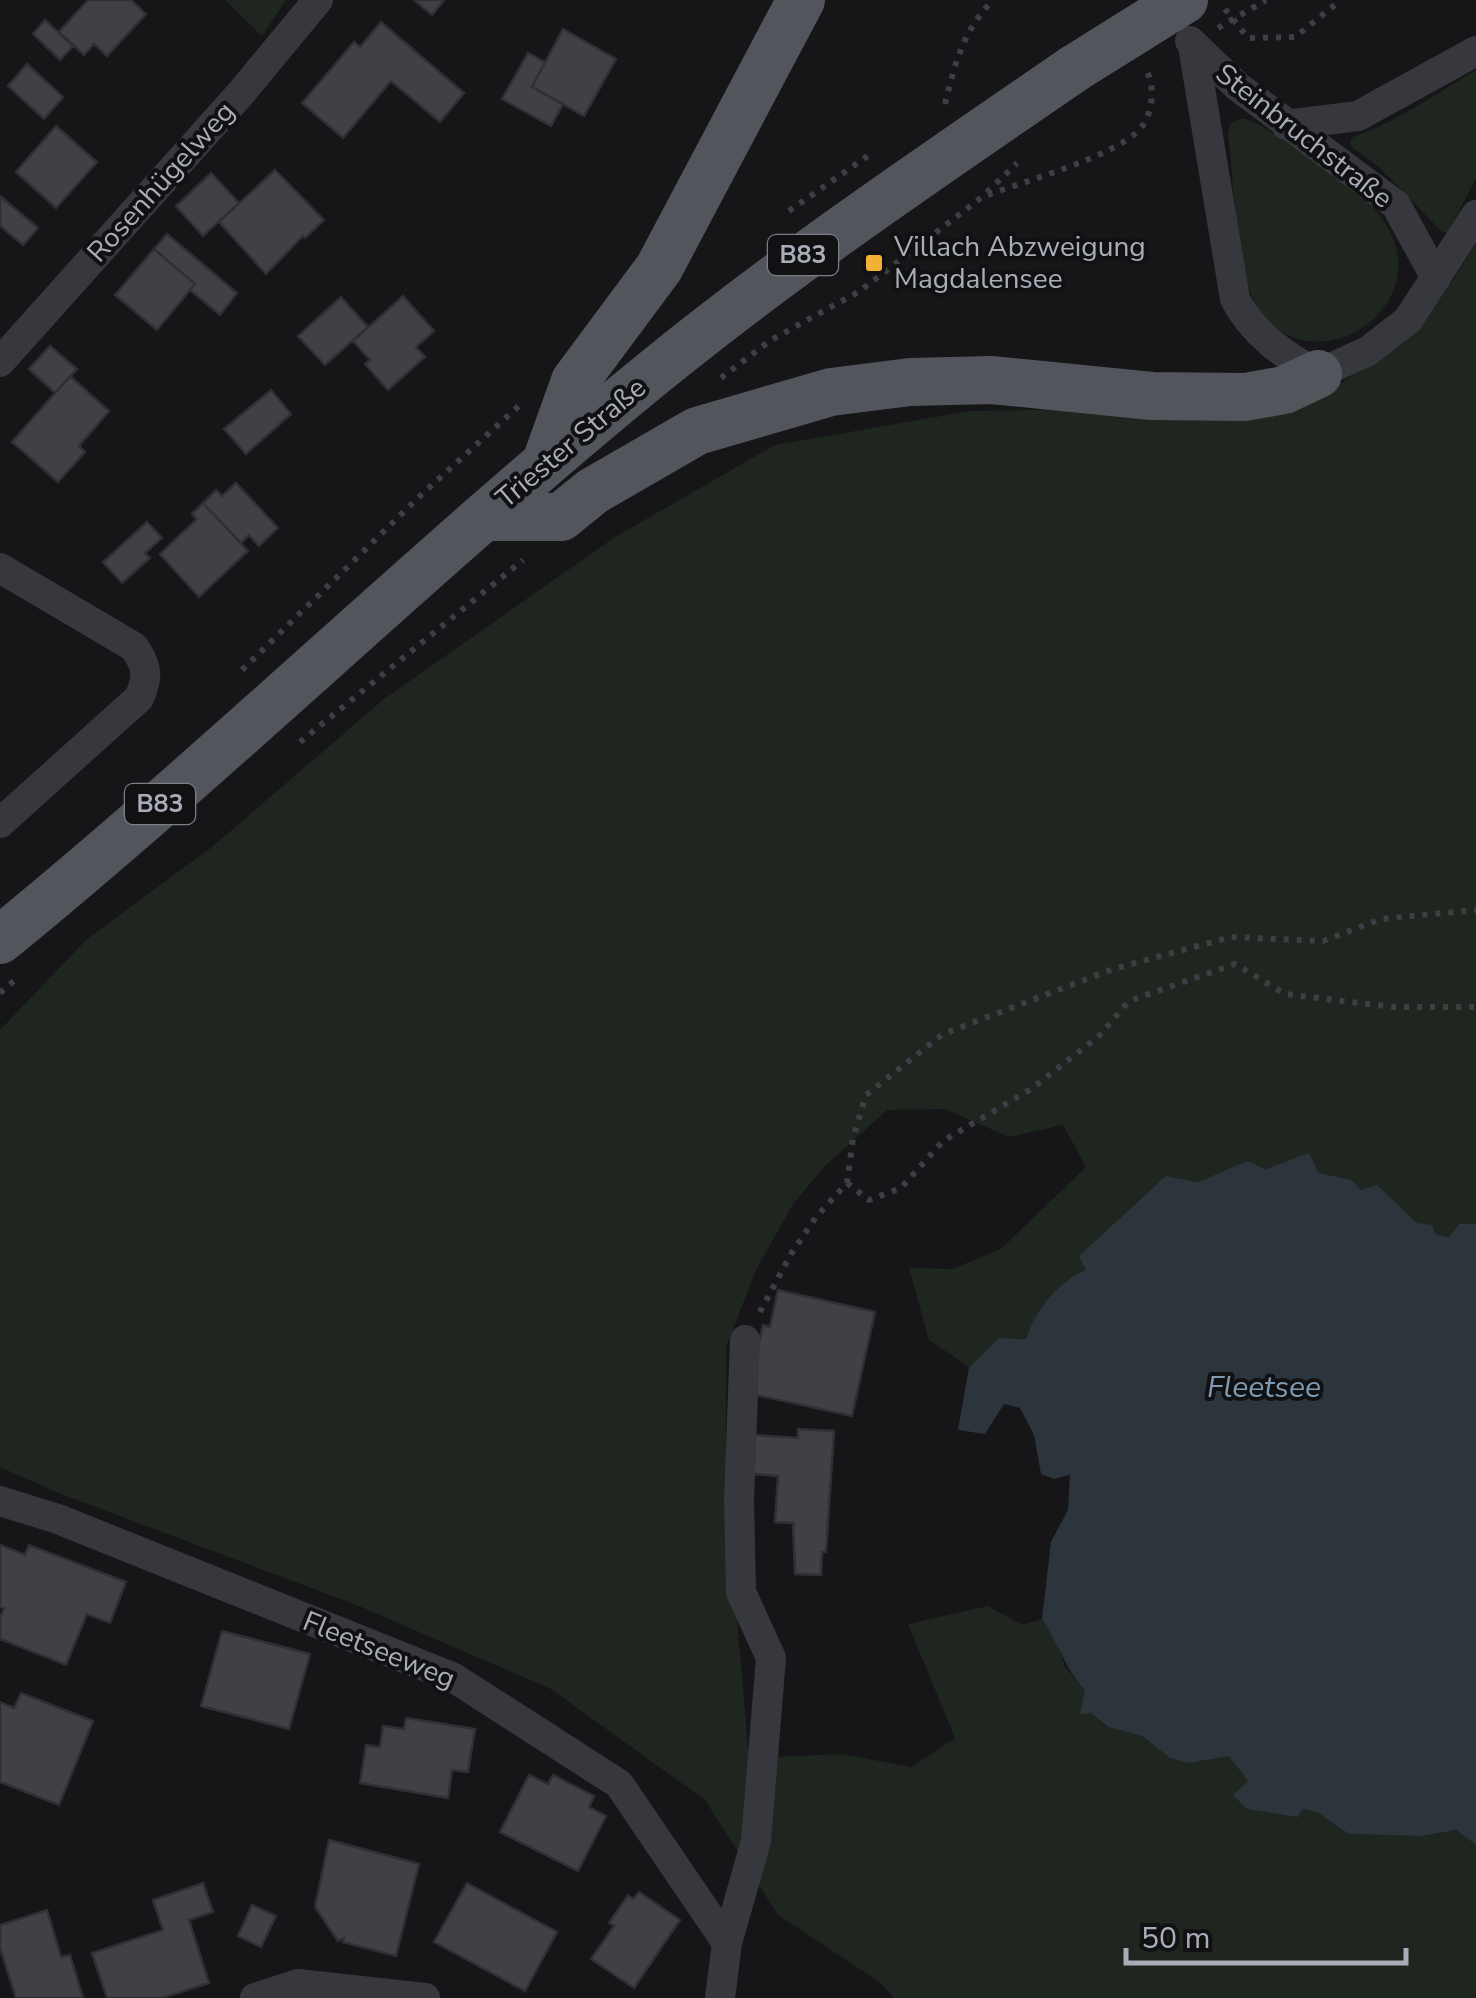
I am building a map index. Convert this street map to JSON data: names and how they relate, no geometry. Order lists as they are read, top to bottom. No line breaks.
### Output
{"streets":{"main road":["B83","Triester Straße"],"street":["Steinbruchstraße","Rosenhügelweg","Fleetseeweg"]},"water":["Fleetsee"],"places":{"transit":["Villach Abzweigung Magdalensee"]},"scale_bar":"50 m"}
